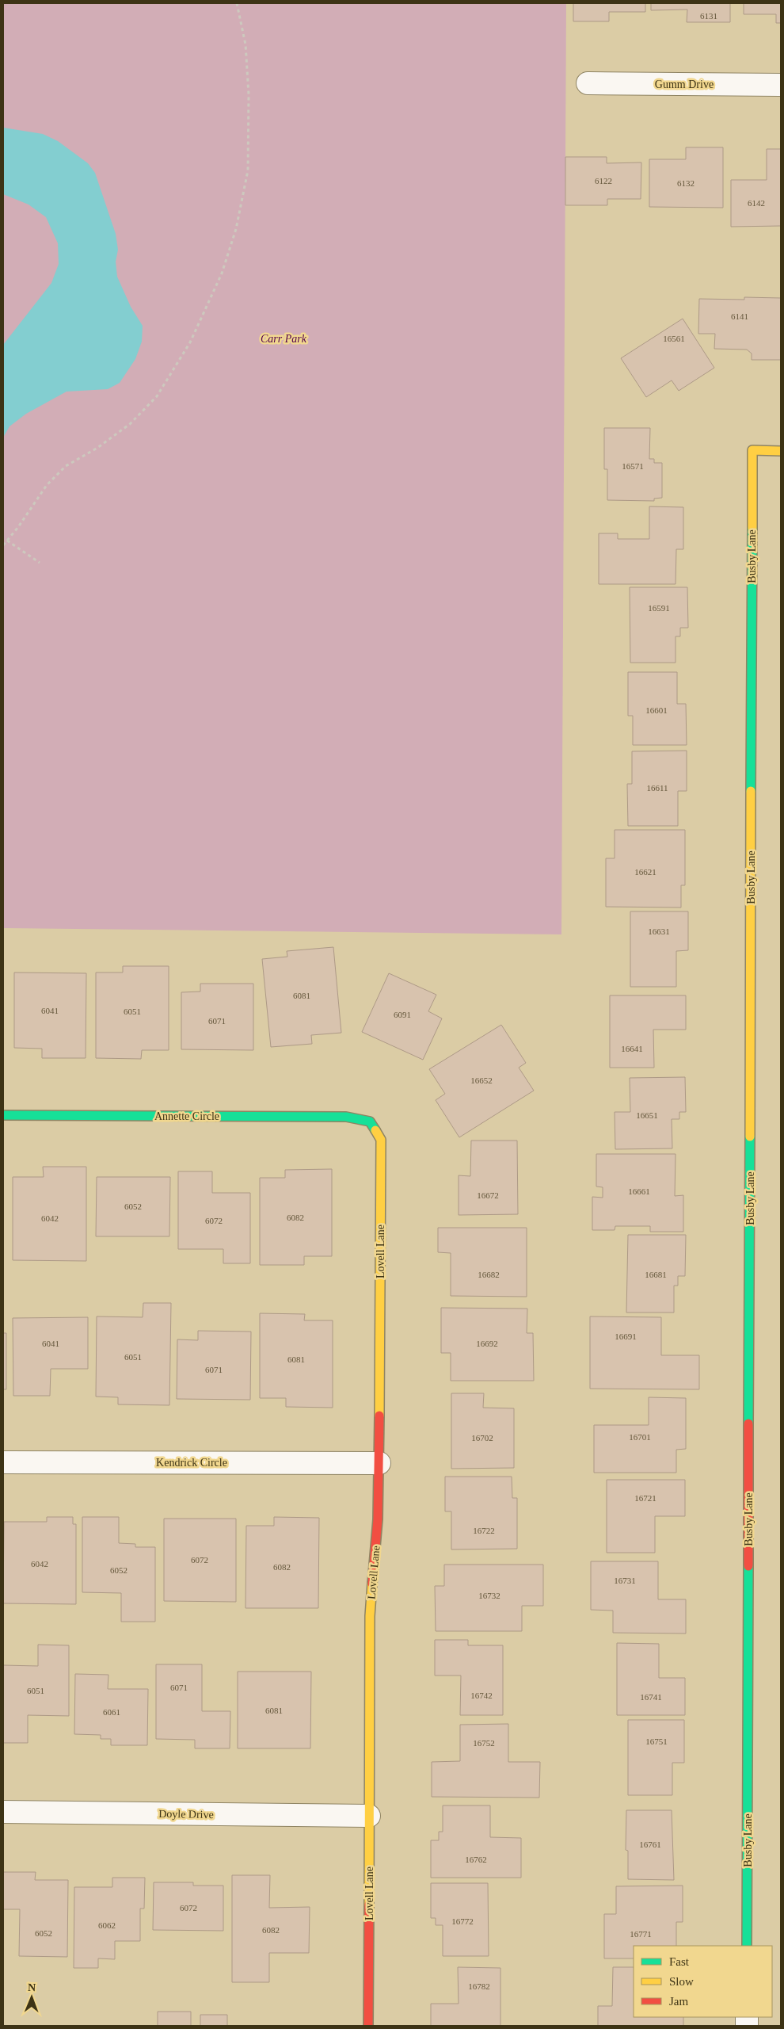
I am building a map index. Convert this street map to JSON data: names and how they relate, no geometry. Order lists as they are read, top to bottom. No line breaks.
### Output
{"streets":{"street":["Gumm Drive","Busby Lane","Annette Circle","Lovell Lane","Kendrick Circle","Doyle Drive"]},"crossings":[["Annette Circle","Lovell Lane"],["Lovell Lane","Kendrick Circle"],["Lovell Lane","Doyle Drive"]],"parks":["Carr Park"],"house_numbers":["6131","6122","6132","6142","6141","16561","16571","16591","16601","16611","16621","16631","6081","6041","6051","6091","6071","16641","16652","16651","16661","16672","6052","6082","6042","6072","16682","16681","16691","6041","16692","6051","6081","6071","16701","16702","16721","16722","6072","6042","6082","6052","16731","16732","6071","6051","16742","16741","6081","6061","16751","16752","16761","16762","6072","16772","6062","6082","6052","16771","16782"],"legend":["Fast","Slow","Jam"],"north":"top"}
